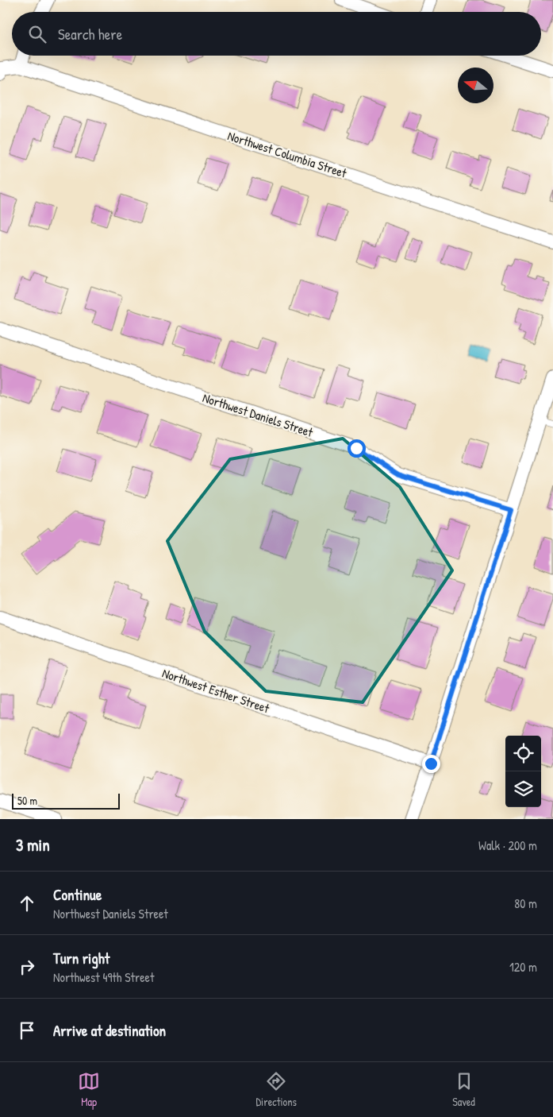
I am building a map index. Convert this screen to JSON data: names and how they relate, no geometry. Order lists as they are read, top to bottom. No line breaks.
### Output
{"streets":{"street":["Northwest Columbia Street","Northwest Daniels Street","Northwest Esther Street"]},"scale_bar":"50 m","north":"left","page":{"search":"Search here","scale":"50 m","heading":["3 min","Walk · 200 m"],"list":[["Continue","Northwest Daniels Street","80 m"],["Turn right","Northwest 49th Street","120 m"],"Arrive at destination"],"nav":["Map","Directions","Saved"]}}
